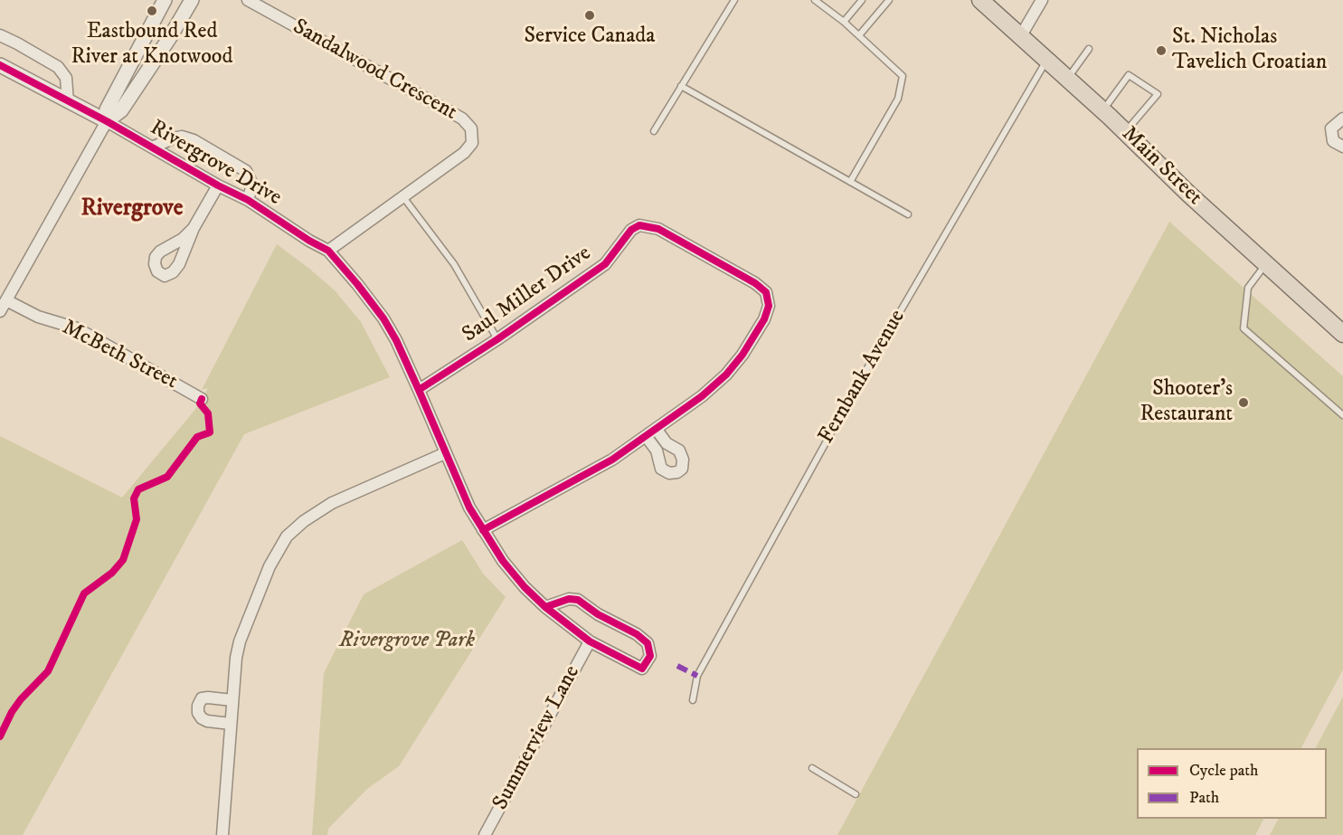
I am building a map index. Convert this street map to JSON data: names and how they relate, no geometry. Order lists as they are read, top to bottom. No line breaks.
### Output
{"streets":{"main road":["Main Street"],"street":["Sandalwood Crescent","Rivergrove Drive","Saul Miller Drive","McBeth Street","Summerview Lane"],"lane":["Fernbank Avenue"]},"crossings":[["Sandalwood Crescent","Rivergrove Drive"],["Rivergrove Drive","Saul Miller Drive"],["Rivergrove Drive","Summerview Lane"],["Main Street","Fernbank Avenue"]],"districts":["Rivergrove"],"parks":["Rivergrove Park"],"places":["Eastbound Red River at Knotwood","Service Canada","St. Nicholas Tavelich Croatian","Shooter's Restaurant"],"legend":["Cycle path","Path"]}
